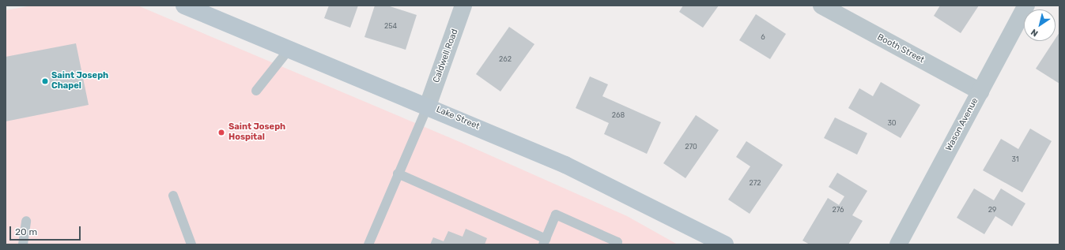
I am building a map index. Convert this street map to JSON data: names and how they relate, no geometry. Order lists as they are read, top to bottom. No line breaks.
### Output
{"streets":{"street":["Booth Street","Caldwell Road","Lake Street","Wason Avenue"]},"crossings":[["Booth Street","Wason Avenue"],["Caldwell Road","Lake Street"]],"places":["Saint Joseph Chapel","Saint Joseph Hospital"],"house_numbers":["254","6","262","268","30","270","31","272","276","29"],"scale_bar":"20 m","north":"bottom left"}
